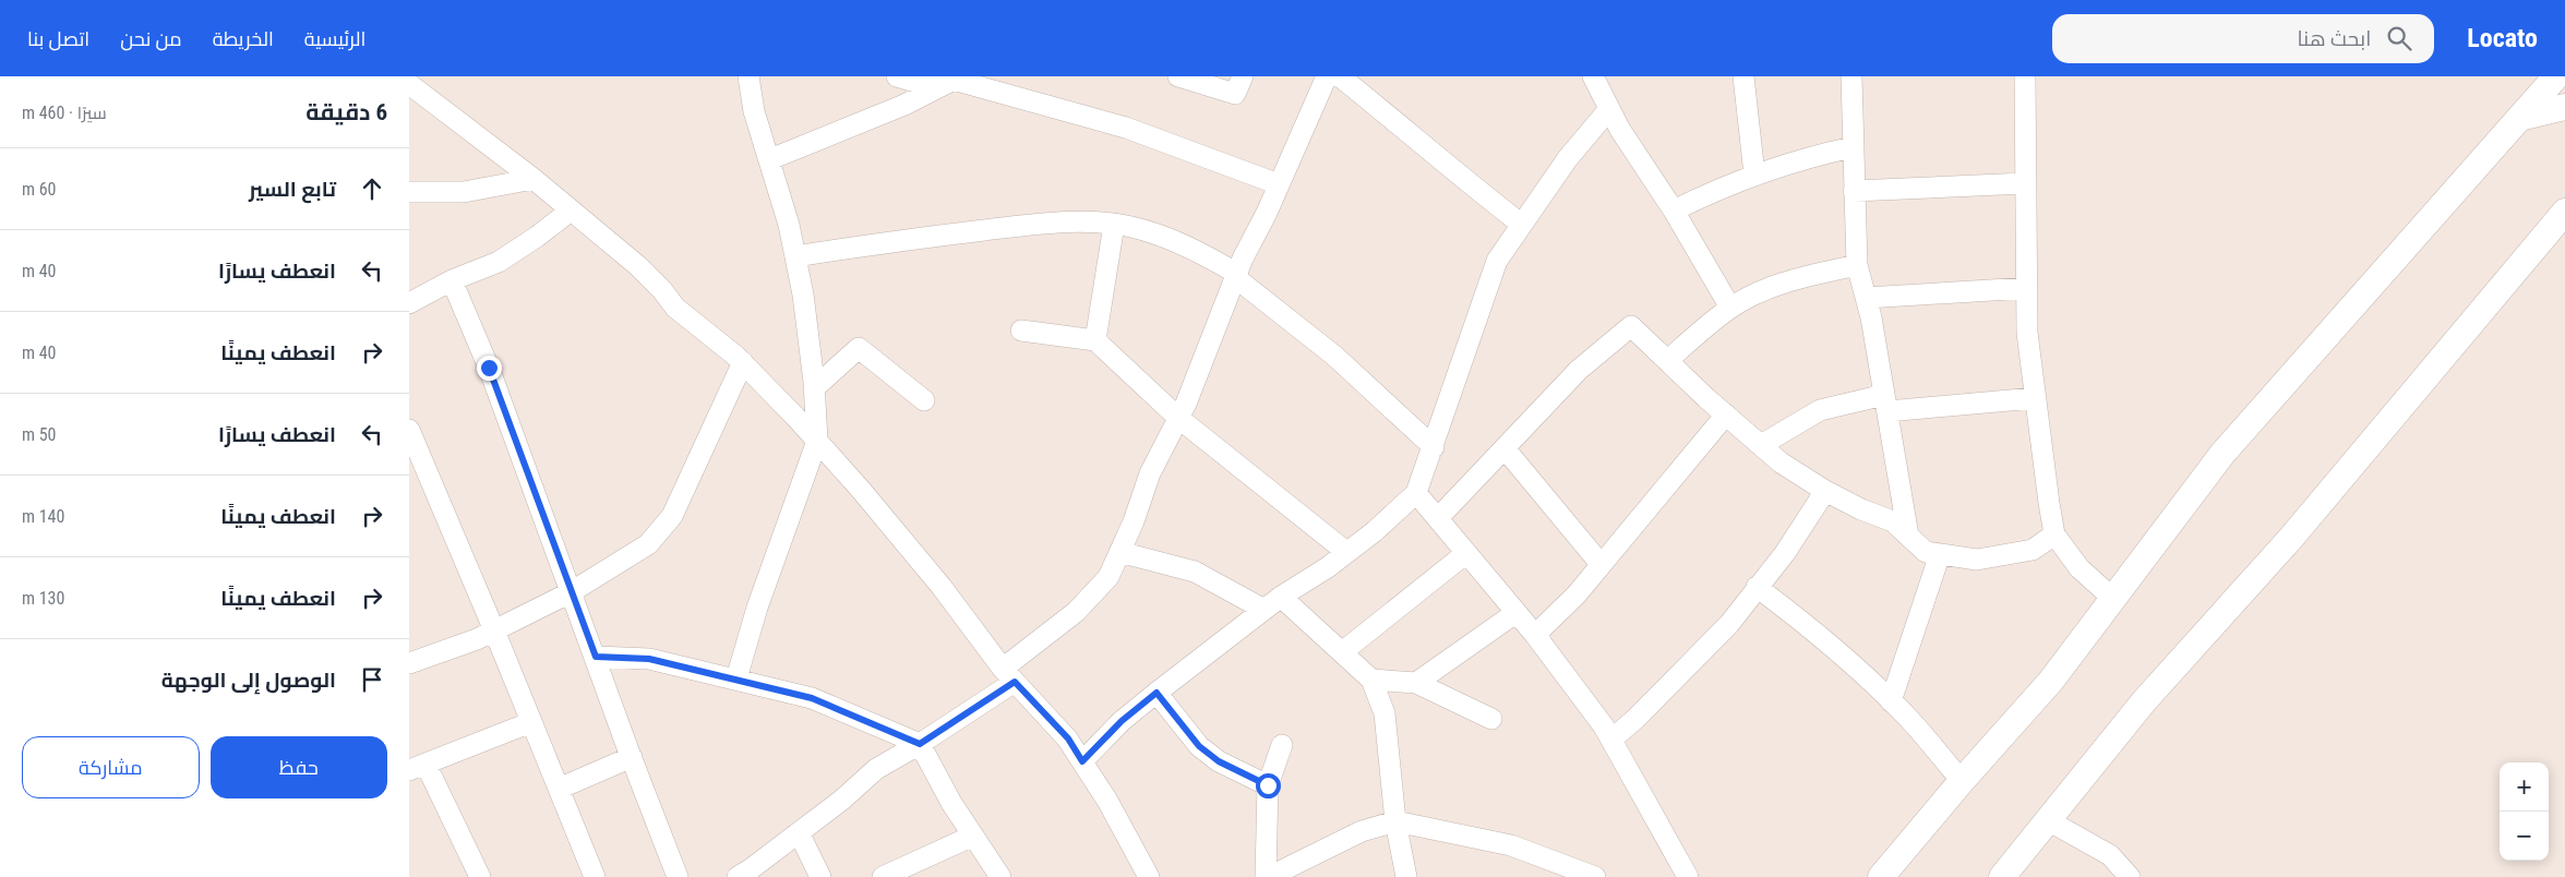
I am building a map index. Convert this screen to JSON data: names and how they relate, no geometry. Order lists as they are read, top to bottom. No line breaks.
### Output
{"page":{"header":"Locato","search":"ابحث هنا","nav":["الرئيسية","الخريطة","من نحن","اتصل بنا"],"heading":["6 دقيقة","سيرًا · 460 m"],"list":[["تابع السير","60 m"],["انعطف يسارًا","40 m"],["انعطف يمينًا","40 m"],["انعطف يسارًا","50 m"],["انعطف يمينًا","140 m"],["انعطف يمينًا","130 m"],"الوصول إلى الوجهة"],"buttons":["حفظ","مشاركة"],"map_buttons":["+","−"]}}
